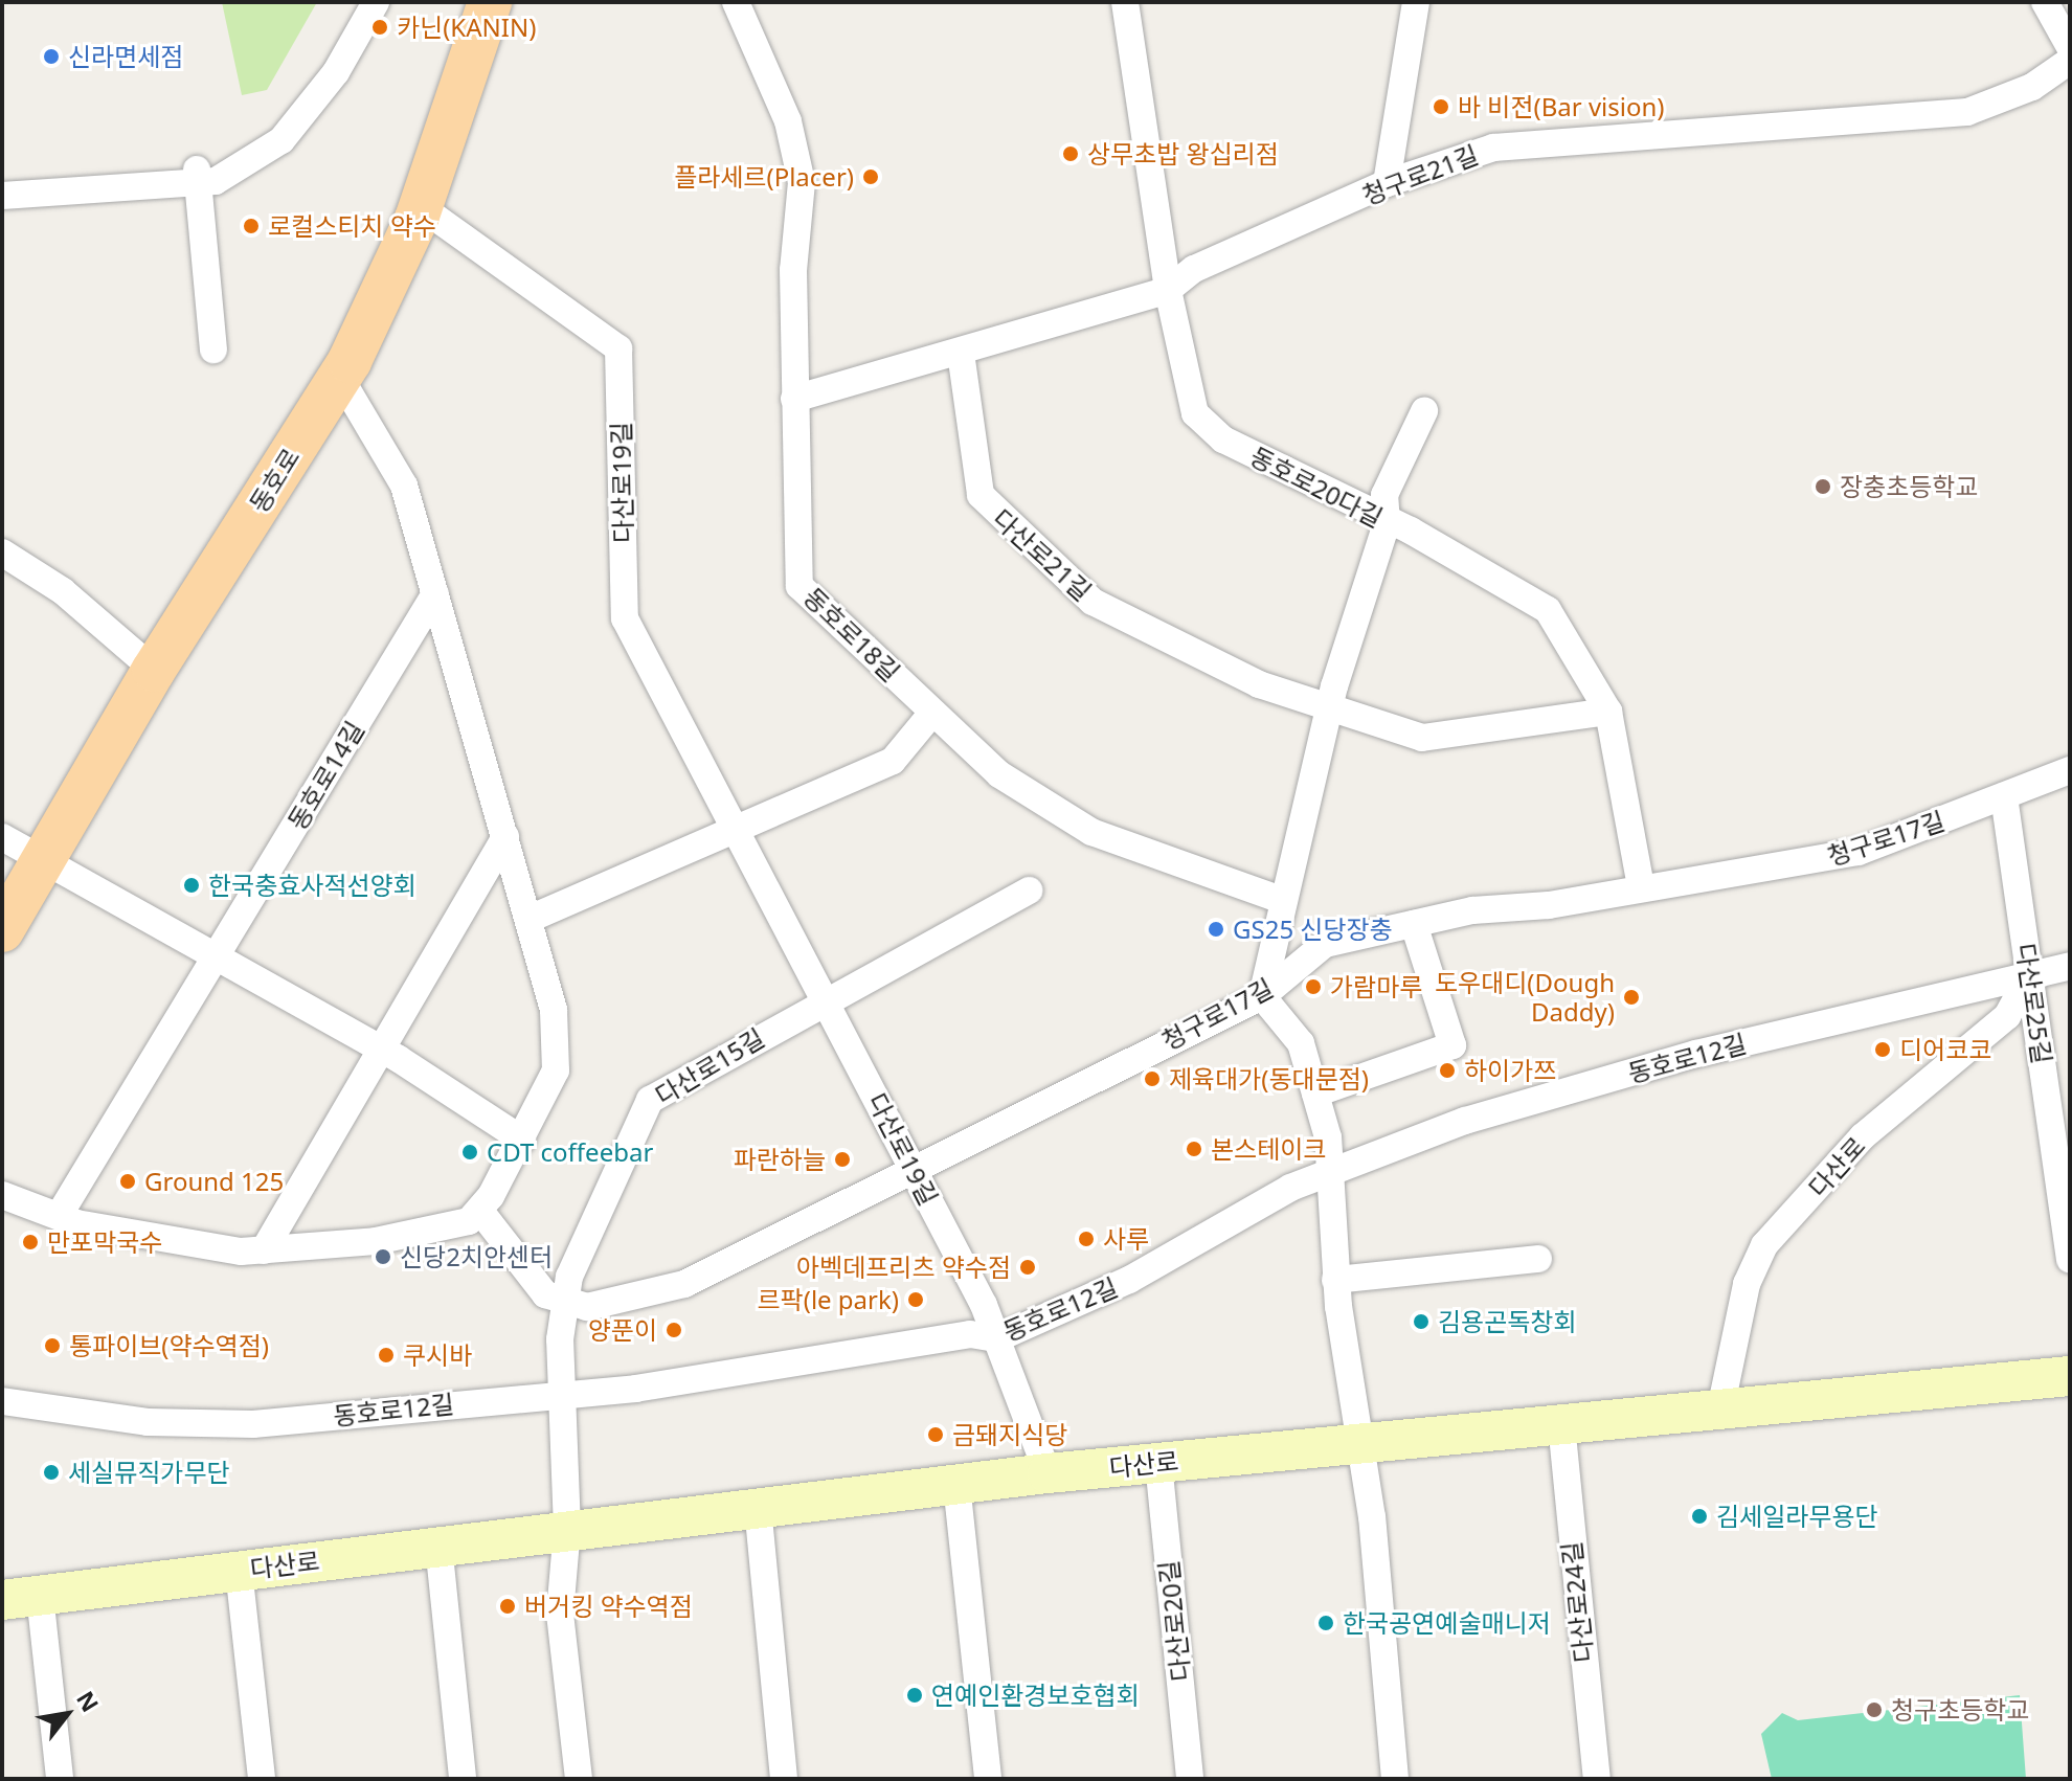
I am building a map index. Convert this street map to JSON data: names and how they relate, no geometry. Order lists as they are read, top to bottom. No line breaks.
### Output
{"streets":{"main road":["동호로","다산로"],"street":["청구로21길","다산로19길","동호로20다길","다산로21길","동호로18길","동호로14길","청구로17길","다산로25길","동호로12길","다산로15길","다산로24길","다산로20길"]},"crossings":[["청구로21길","동호로20다길"],["청구로21길","다산로21길"],["청구로21길","동호로18길"],["동호로","다산로19길"],["다산로19길","청구로17길"],["다산로19길","동호로12길"],["다산로19길","다산로15길"],["다산로19길","다산로"],["동호로20다길","다산로21길"],["동호로20다길","청구로17길"],["청구로17길","다산로25길"],["청구로17길","다산로15길"],["다산로25길","동호로12길"],["다산로25길","다산로"],["동호로12길","다산로15길"],["동호로12길","다산로"],["다산로15길","다산로"],["다산로","다산로24길"],["다산로","다산로20길"]],"places":["카닌(KANIN)","신라면세점","바 비전(Bar vision)","상무초밥 왕십리점","플라세르(Placer)","로컬스티치 약수","장충초등학교","한국충효사적선양회","GS25 신당장충","가람마루","도우대디(Dough Daddy)","디어코코","하이가쯔","제육대가(동대문점)","본스테이크","CDT coffeebar","파란하늘","Ground 125","사루","만포막국수","신당2치안센터","아벡데프리츠 약수점","르팍(le park)","김용곤독창회","양푼이","통파이브(약수역점)","쿠시바","금돼지식당","세실뮤직가무단","김세일라무용단","버거킹 약수역점","한국공연예술매니저","연예인환경보호협회","청구초등학교"],"north":"top right"}
